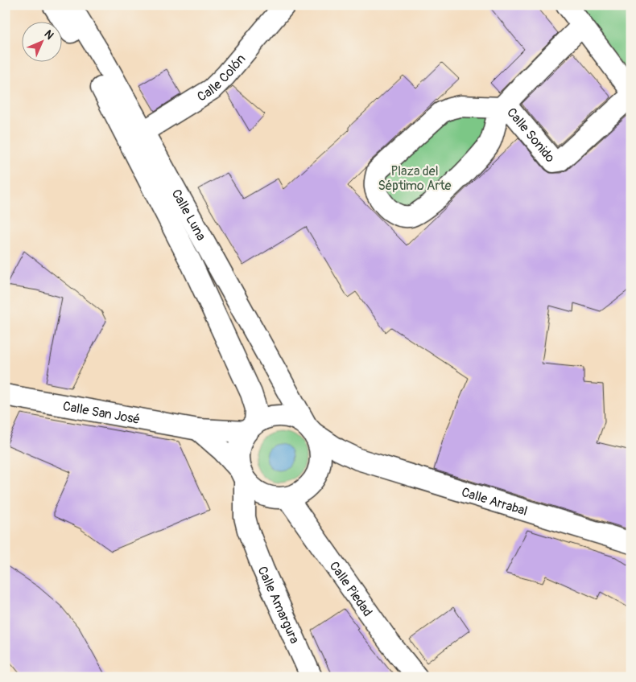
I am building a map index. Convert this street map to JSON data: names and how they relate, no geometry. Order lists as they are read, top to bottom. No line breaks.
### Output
{"streets":{"street":["Calle Colón","Calle Sonido","Calle Luna","Calle San José","Calle Arrabal","Calle Piedad","Calle Amargura"]},"crossings":[["Calle Colón","Calle Luna"],["Calle Luna","Calle San José"],["Calle Luna","Calle Arrabal"],["Calle Luna","Calle Piedad"],["Calle Luna","Calle Amargura"],["Calle San José","Calle Arrabal"],["Calle San José","Calle Piedad"],["Calle San José","Calle Amargura"],["Calle Arrabal","Calle Piedad"],["Calle Arrabal","Calle Amargura"],["Calle Piedad","Calle Amargura"]],"parks":["Plaza del Séptimo Arte"],"north":"top right"}
